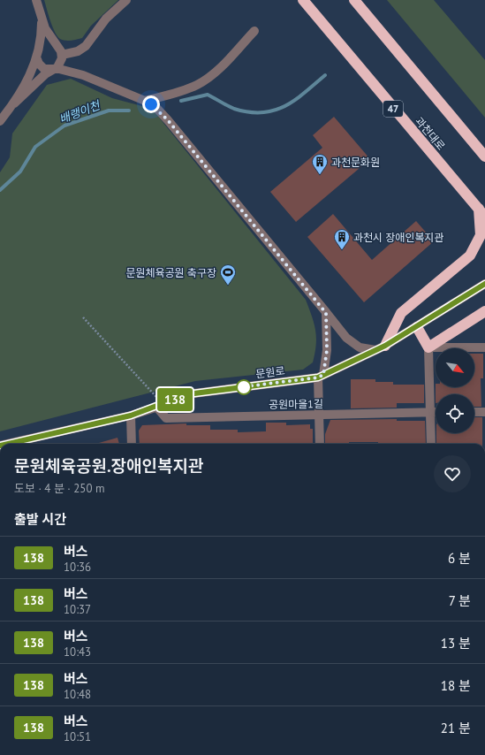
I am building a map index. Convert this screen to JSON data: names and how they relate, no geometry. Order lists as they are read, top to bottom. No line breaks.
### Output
{"streets":{"highway":["47","과천대로"],"street":["문원로","공원마을1길"]},"crossings":[["문원로","공원마을1길"]],"water":["배랭이천"],"places":{"building":["과천문화원","과천시 장애인복지관"],"sports":["문원체육공원 축구장"]},"lines":["bus line 138"],"north":"bottom right","page":{"on_map":"138","heading":[["문원체육공원.장애인복지관","도보 · 4 분 · 250 m"],"출발 시간"],"list":[{"mark":"138","name":"버스","note":"10:36","value":"6 분"},{"mark":"138","name":"버스","note":"10:37","value":"7 분"},{"mark":"138","name":"버스","note":"10:43","value":"13 분"},{"mark":"138","name":"버스","note":"10:48","value":"18 분"},{"mark":"138","name":"버스","note":"10:51","value":"21 분"}]}}
